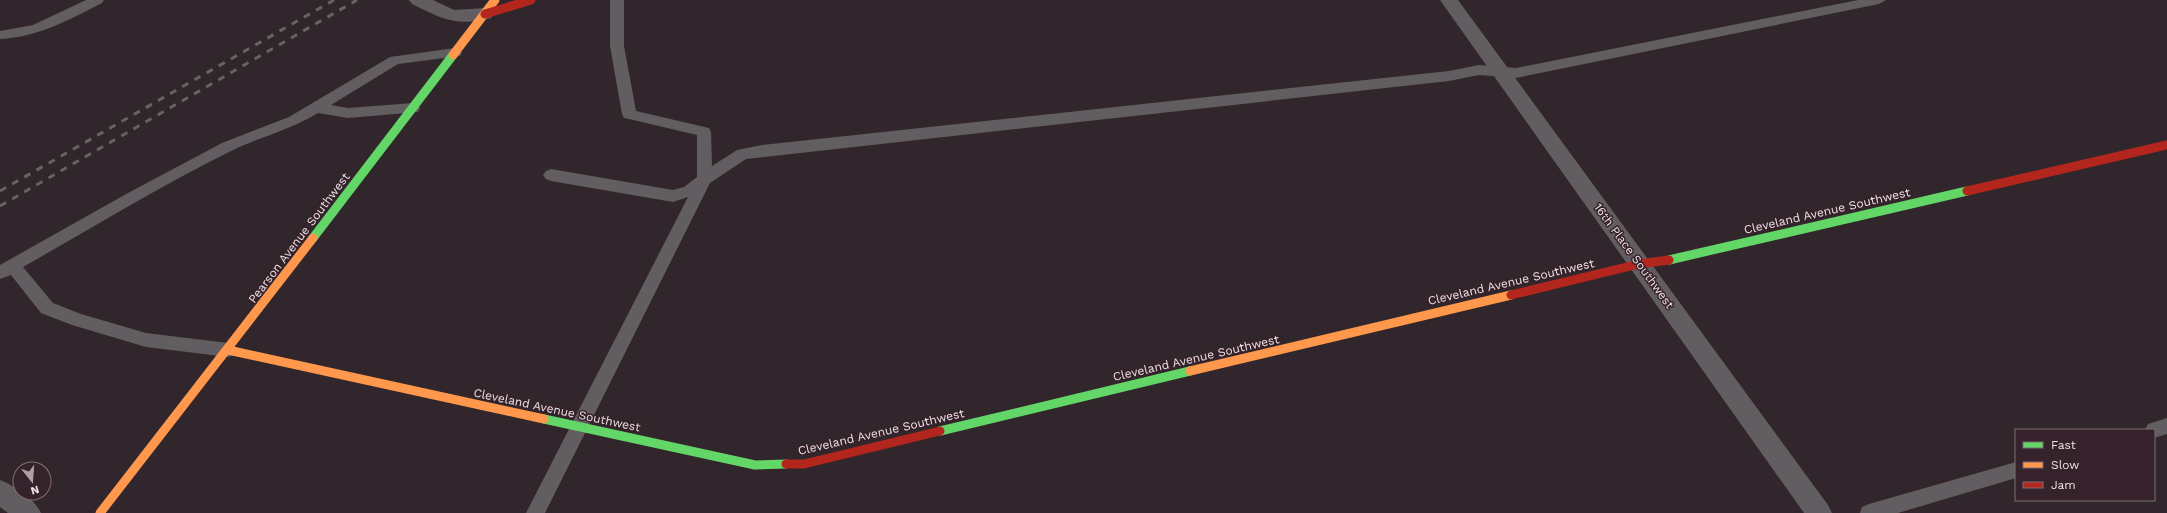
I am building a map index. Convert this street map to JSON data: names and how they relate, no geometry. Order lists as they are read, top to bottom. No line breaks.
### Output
{"streets":{"street":["Cleveland Avenue Southwest","Pearson Avenue Southwest","16th Place Southwest"]},"crossings":[["Cleveland Avenue Southwest","Pearson Avenue Southwest"],["Cleveland Avenue Southwest","16th Place Southwest"]],"legend":["Fast","Slow","Jam"],"north":"bottom"}
